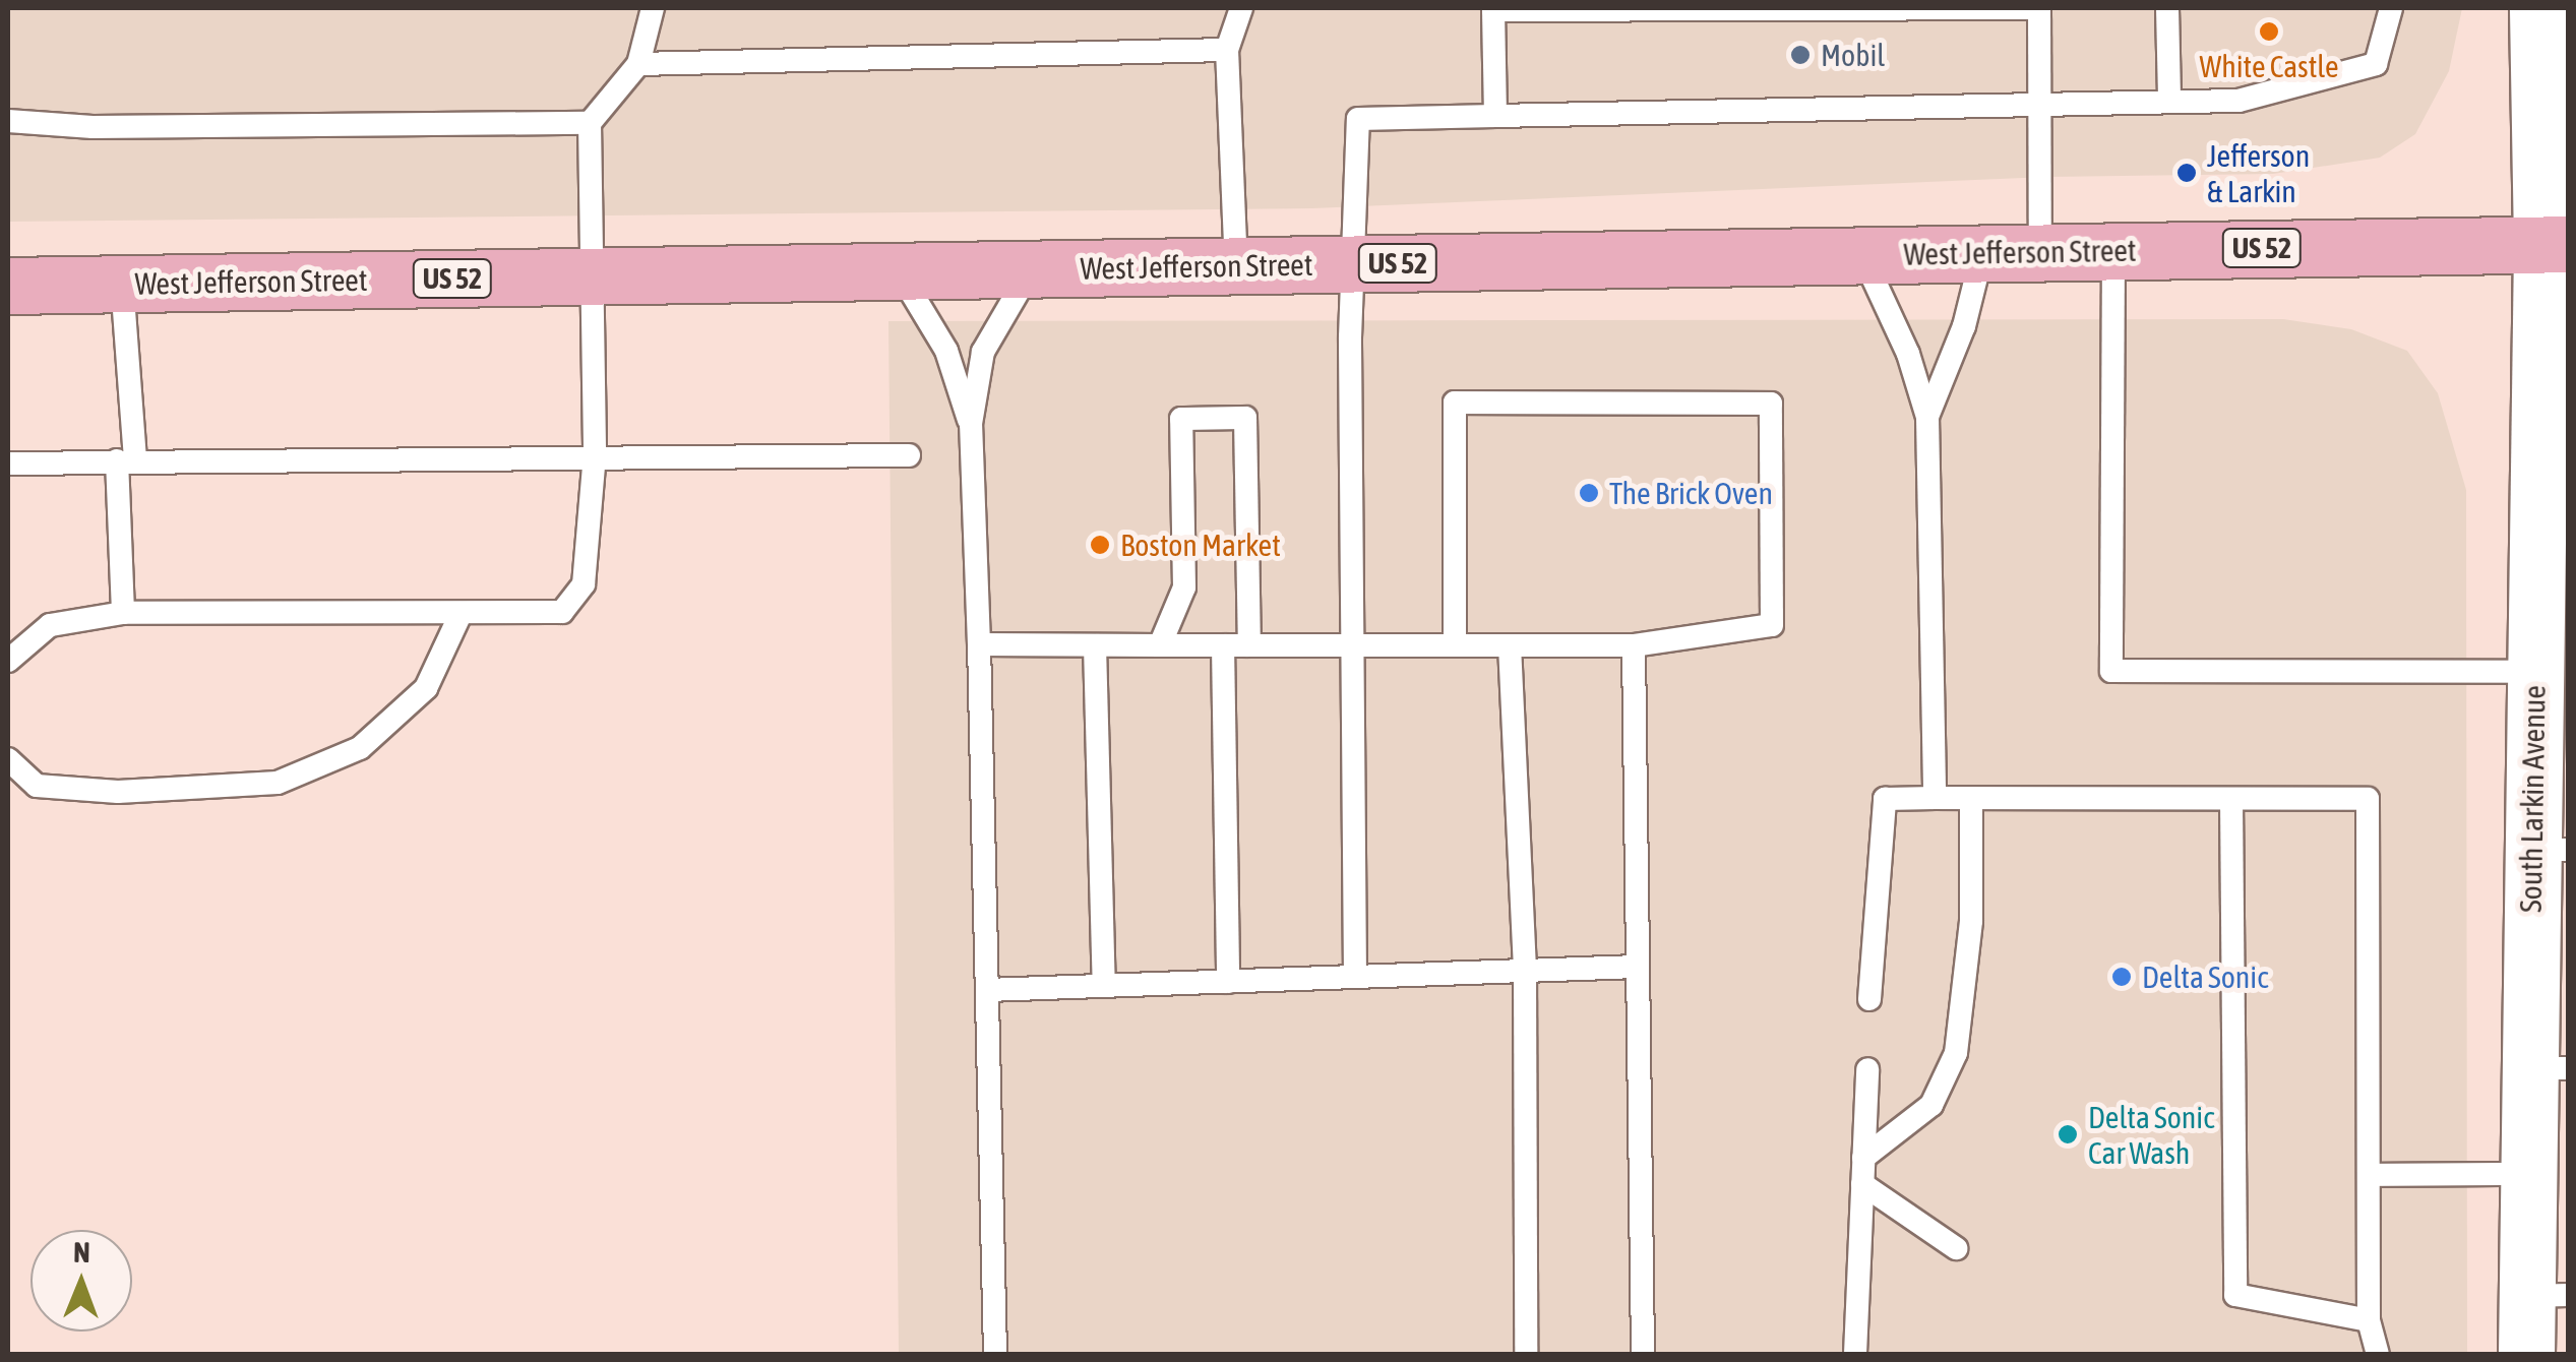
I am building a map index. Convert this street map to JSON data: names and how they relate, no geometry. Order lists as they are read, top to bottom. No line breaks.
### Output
{"streets":{"main road":["US 52","West Jefferson Street","South Larkin Avenue"]},"crossings":[["West Jefferson Street","South Larkin Avenue"]],"places":["White Castle","Mobil","Jefferson & Larkin","The Brick Oven","Boston Market","Delta Sonic","Delta Sonic Car Wash"],"north":"top"}
